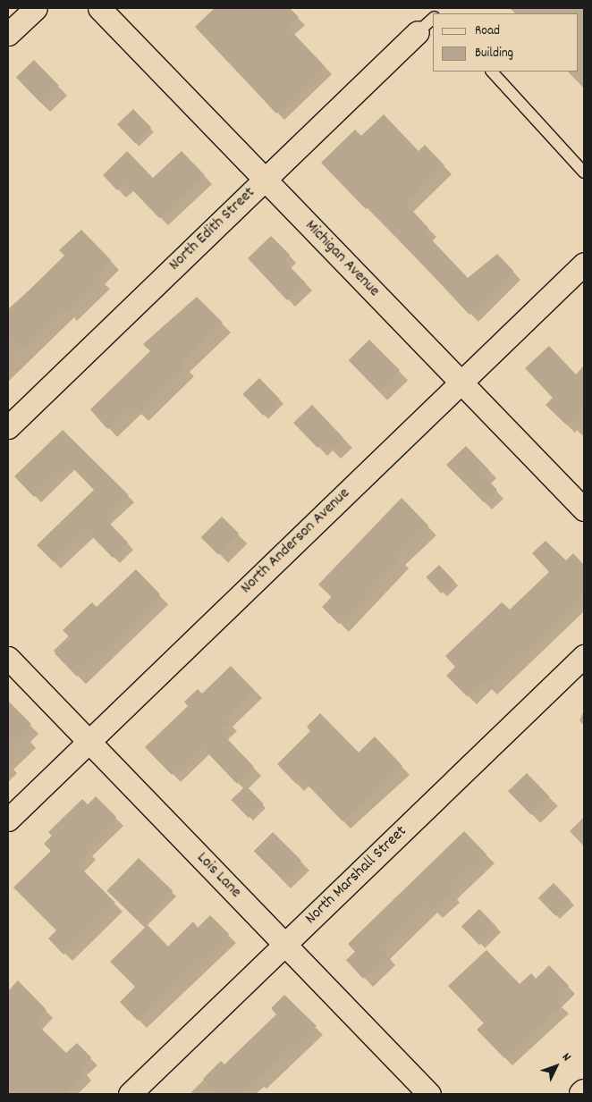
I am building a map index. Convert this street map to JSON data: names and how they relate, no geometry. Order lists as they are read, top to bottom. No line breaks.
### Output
{"streets":{"street":["North Edith Street","Michigan Avenue","North Anderson Avenue","Lois Lane","North Marshall Street"]},"crossings":[["North Edith Street","Michigan Avenue"],["Michigan Avenue","North Anderson Avenue"],["North Anderson Avenue","Lois Lane"],["Lois Lane","North Marshall Street"]],"legend":["Road","Building"],"north":"top right"}
